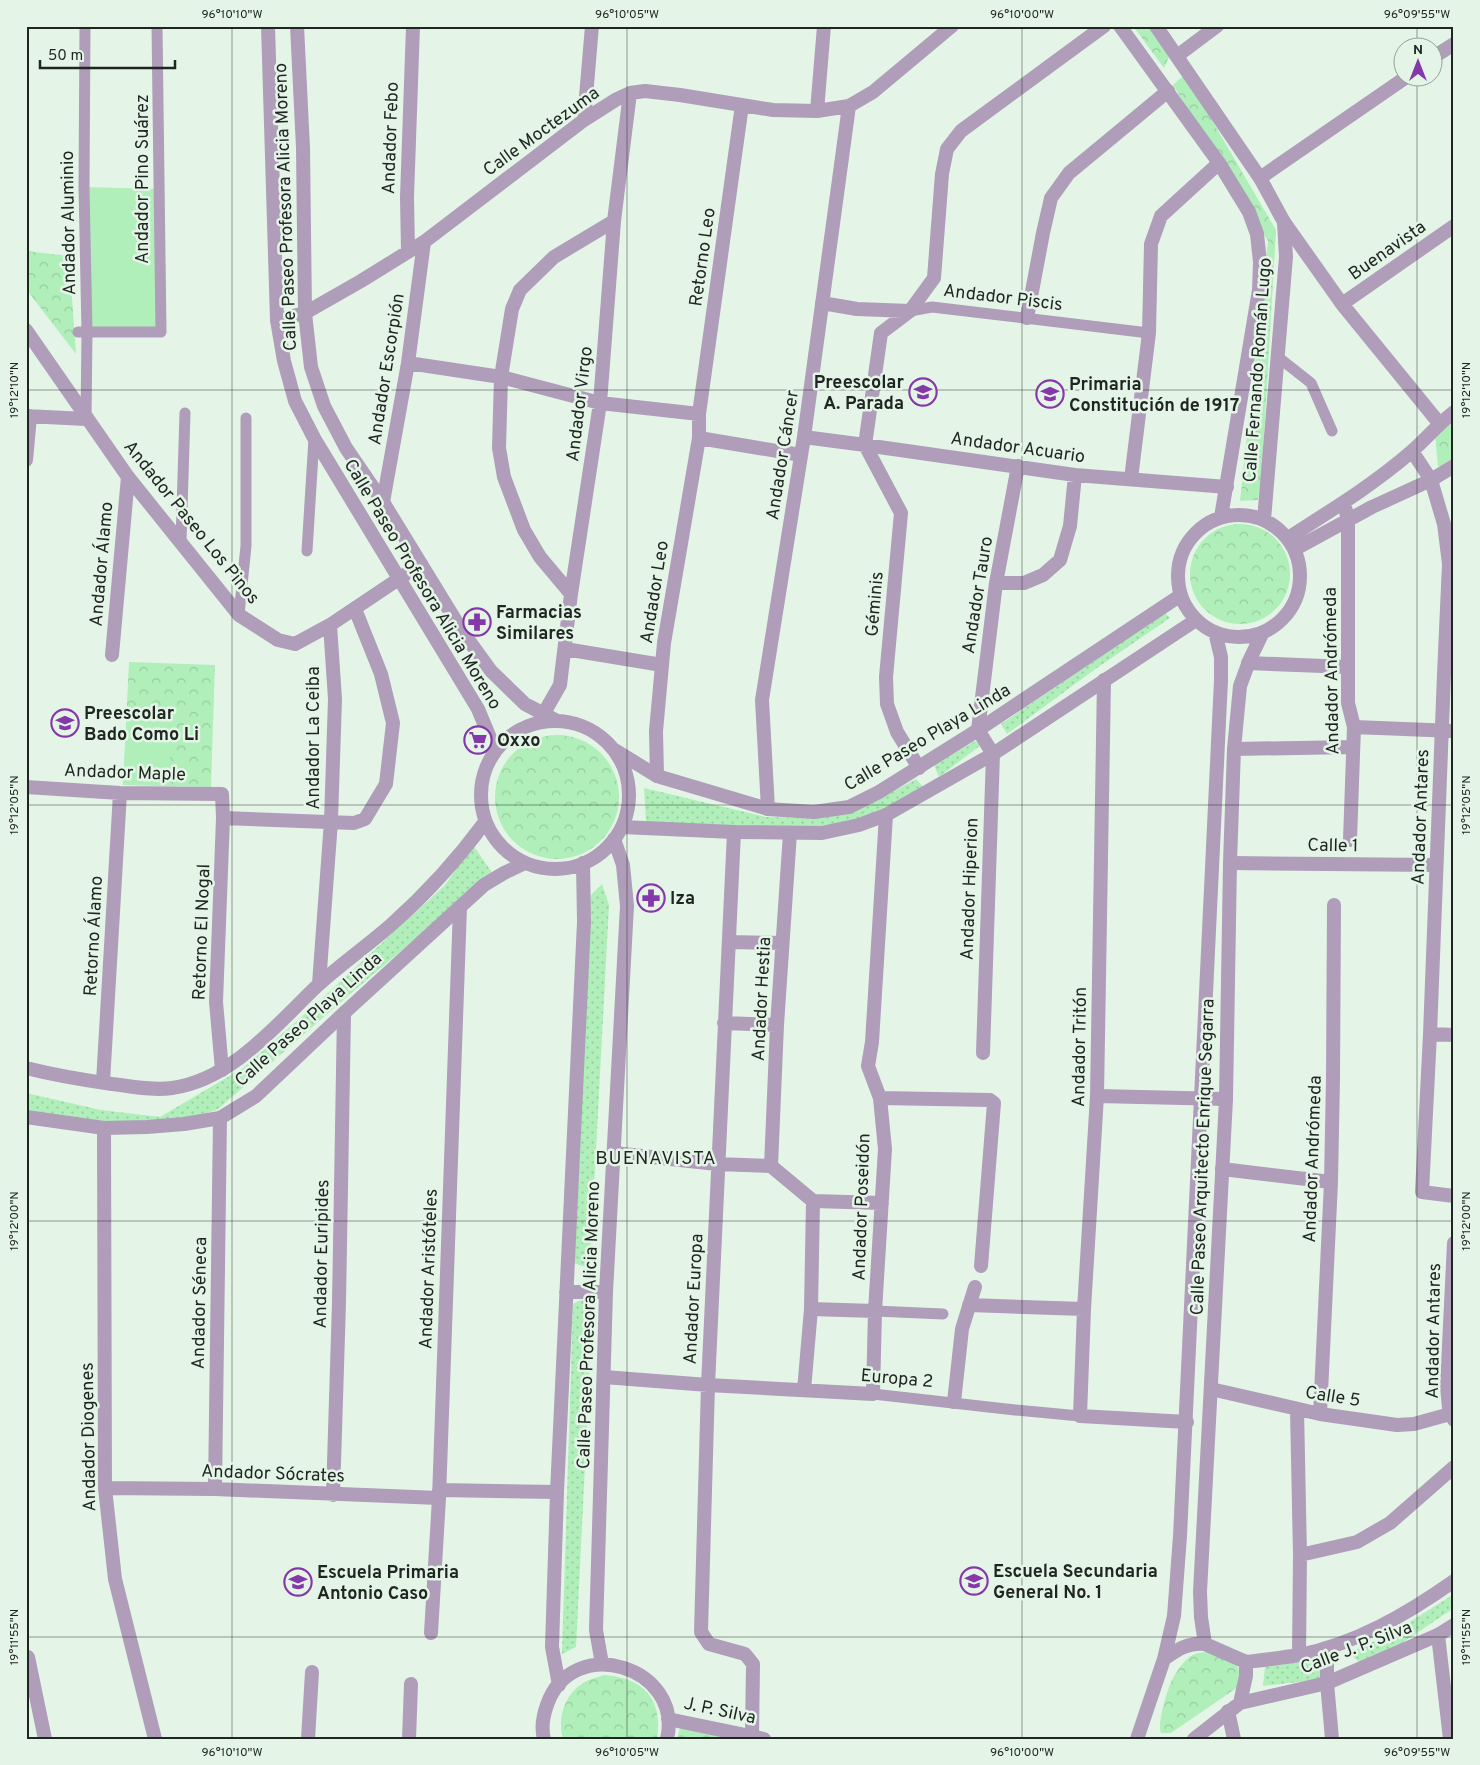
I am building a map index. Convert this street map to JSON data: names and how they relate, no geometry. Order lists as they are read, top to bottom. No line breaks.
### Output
{"streets":{"street":["Calle Moctezuma","Andador Febo","Andador Pino Suárez","Calle Paseo Profesora Alicia Moreno","Andador Aluminio","Buenavista","Retorno Leo","Andador Piscis","Andador Escorpión","Calle Fernando Román Lugo","Andador Virgo","Andador Acuario","Andador Cáncer","Andador Paseo Los Pinos","Andador Álamo","Andador Leo","Andador Tauro","Géminis","Andador Andrómeda","Calle Paseo Playa Linda","Andador La Ceiba","Andador Maple","Andador Antares","Calle 1","Andador Hiperion","Retorno El Nogal","Retorno Álamo","Andador Hestia","Andador Tritón","Calle Paseo Arquitecto Enrique Segarra","Andador Poseidón","Andador Euripides","Andador Aristóteles","Andador Europa","Andador Séneca","Europa 2","Calle 5","Andador Diogenes","Andador Sócrates","Calle J. P. Silva","J. P. Silva"]},"crossings":[["Calle Moctezuma","Andador Febo"],["Calle Moctezuma","Calle Paseo Profesora Alicia Moreno"],["Calle Moctezuma","Retorno Leo"],["Calle Moctezuma","Andador Escorpión"],["Calle Moctezuma","Andador Virgo"],["Calle Moctezuma","Andador Cáncer"],["Andador Pino Suárez","Andador Aluminio"],["Calle Paseo Profesora Alicia Moreno","Andador Escorpión"],["Calle Paseo Profesora Alicia Moreno","Andador Virgo"],["Calle Paseo Profesora Alicia Moreno","Andador Paseo Los Pinos"],["Calle Paseo Profesora Alicia Moreno","Calle Paseo Playa Linda"],["Calle Paseo Profesora Alicia Moreno","Europa 2"],["Calle Paseo Profesora Alicia Moreno","Andador Sócrates"],["Andador Aluminio","Andador Paseo Los Pinos"],["Buenavista","Calle Fernando Román Lugo"],["Retorno Leo","Andador Leo"],["Andador Piscis","Andador Cáncer"],["Calle Fernando Román Lugo","Andador Acuario"],["Calle Fernando Román Lugo","Calle Paseo Playa Linda"],["Calle Fernando Román Lugo","Calle Paseo Arquitecto Enrique Segarra"],["Andador Acuario","Andador Cáncer"],["Andador Acuario","Andador Tauro"],["Andador Acuario","Géminis"],["Andador Cáncer","Calle Paseo Playa Linda"],["Andador Paseo Los Pinos","Andador Álamo"],["Andador Paseo Los Pinos","Andador La Ceiba"],["Andador Leo","Calle Paseo Playa Linda"],["Andador Tauro","Calle Paseo Playa Linda"],["Géminis","Calle Paseo Playa Linda"],["Andador Andrómeda","Calle 5"],["Calle Paseo Playa Linda","Andador La Ceiba"],["Calle Paseo Playa Linda","Retorno El Nogal"],["Calle Paseo Playa Linda","Retorno Álamo"],["Calle Paseo Playa Linda","Calle Paseo Arquitecto Enrique Segarra"],["Calle Paseo Playa Linda","Andador Euripides"],["Calle Paseo Playa Linda","Andador Aristóteles"],["Calle Paseo Playa Linda","Andador Séneca"],["Calle Paseo Playa Linda","Andador Diogenes"],["Andador Maple","Retorno El Nogal"],["Andador Maple","Retorno Álamo"],["Andador Antares","Calle 1"],["Andador Antares","Calle 5"],["Calle 1","Calle Paseo Arquitecto Enrique Segarra"],["Andador Tritón","Europa 2"],["Calle Paseo Arquitecto Enrique Segarra","Europa 2"],["Calle Paseo Arquitecto Enrique Segarra","Calle 5"],["Andador Poseidón","Europa 2"],["Andador Euripides","Andador Sócrates"],["Andador Aristóteles","Andador Sócrates"],["Andador Europa","Europa 2"],["Andador Europa","J. P. Silva"],["Andador Séneca","Andador Sócrates"],["Andador Diogenes","Andador Sócrates"]],"districts":["BUENAVISTA"],"places":{"school or university":["Preescolar A. Parada","Primaria Constitución de 1917","Preescolar Bado Como Li","Escuela Secundaria General No. 1","Escuela Primaria Antonio Caso"],"pharmacy":["Farmacias Similares","Iza"],"supermarket":["Oxxo"]},"scale_bar":"50 m","north":"top","coordinates":["96°10'10\"W","96°10'05\"W","96°10'00\"W","96°09'55\"W","19°12'10\"N","19°12'05\"N","19°12'00\"N","19°11'55\"N"]}
